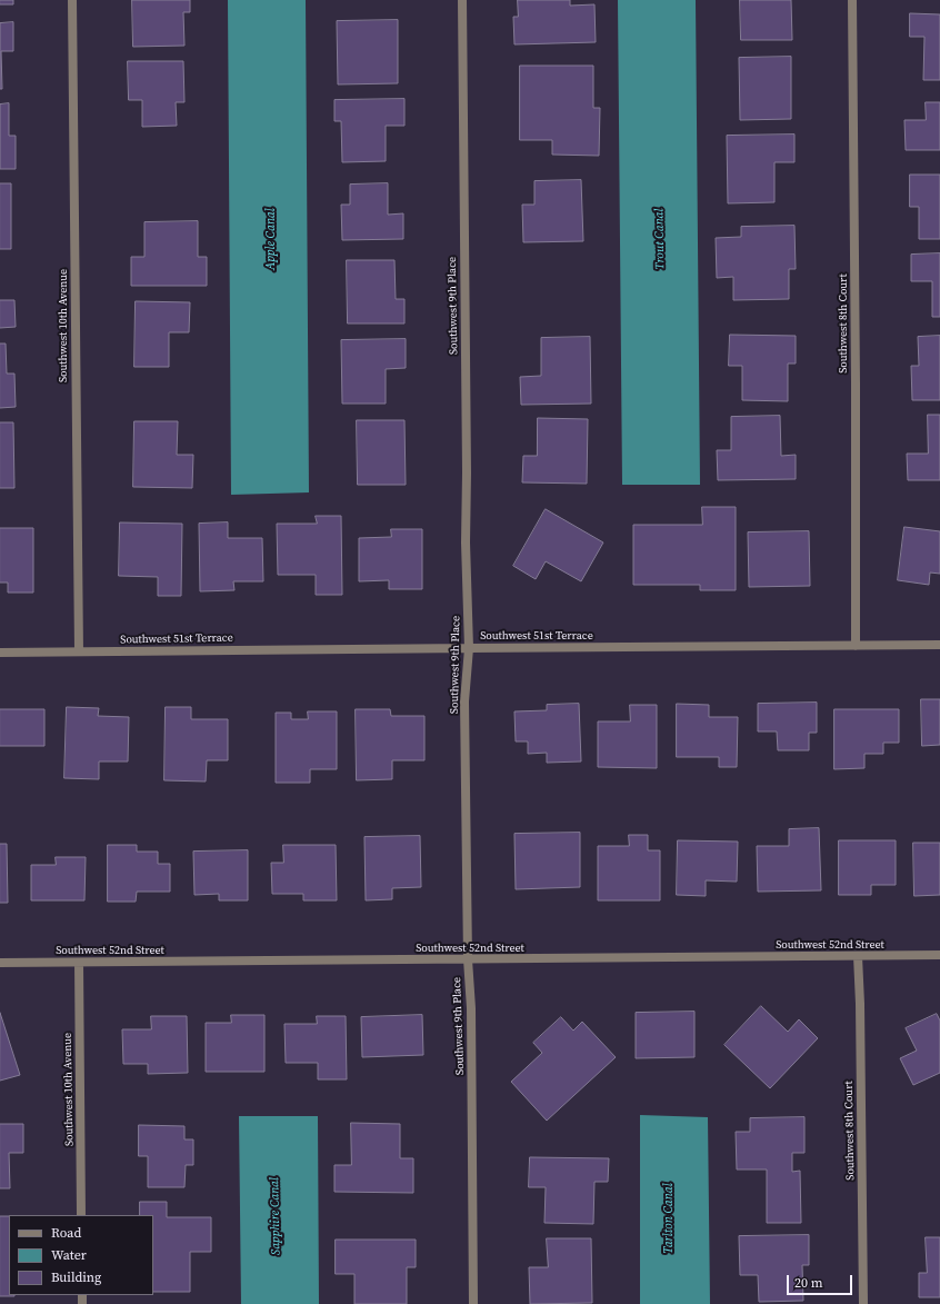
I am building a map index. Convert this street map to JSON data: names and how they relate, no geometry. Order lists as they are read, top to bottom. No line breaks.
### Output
{"streets":{"street":["Southwest 9th Place","Southwest 8th Court","Southwest 10th Avenue","Southwest 51st Terrace","Southwest 52nd Street"]},"crossings":[["Southwest 9th Place","Southwest 51st Terrace"],["Southwest 9th Place","Southwest 52nd Street"],["Southwest 8th Court","Southwest 51st Terrace"],["Southwest 8th Court","Southwest 52nd Street"],["Southwest 10th Avenue","Southwest 51st Terrace"],["Southwest 10th Avenue","Southwest 52nd Street"]],"water":["Apple Canal","Trout Canal","Sapphire Canal","Tarlton Canal"],"legend":["Road","Water","Building"],"scale_bar":"20 m"}
